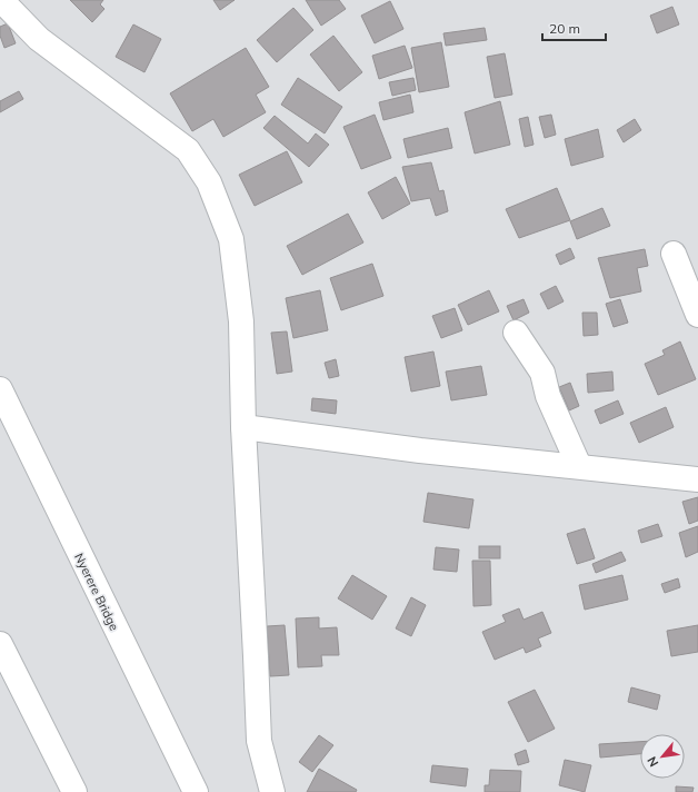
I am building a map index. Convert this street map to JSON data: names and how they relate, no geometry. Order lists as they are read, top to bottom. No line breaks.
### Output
{"streets":{"street":["Nyerere Bridge"]},"scale_bar":"20 m","north":"bottom left"}
